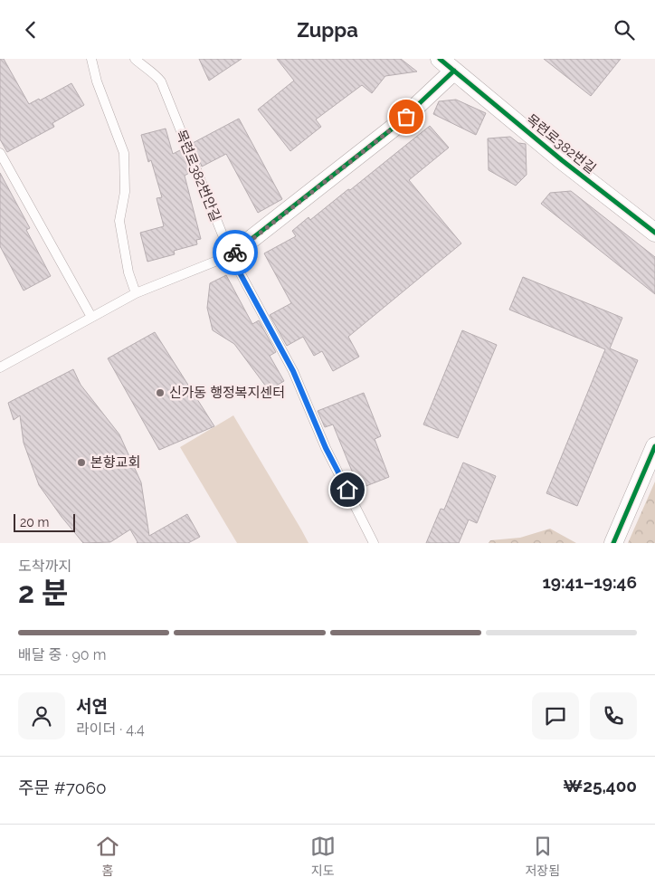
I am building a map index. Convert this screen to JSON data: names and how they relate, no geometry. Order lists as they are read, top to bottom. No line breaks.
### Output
{"streets":{"street":["목련로382번길"],"lane":["목련로382번안길"]},"places":["신가동 행정복지센터","본향교회"],"scale_bar":"20 m","page":{"header":"Zuppa","scale":"20 m","heading":["2 분","도착까지","19:41–19:46"],"panel":["서연","라이더 · 4.4","주문 #7060","₩25,400"],"bar":"배달 중 · 90 m","tabs":["홈","지도","저장됨"]}}
